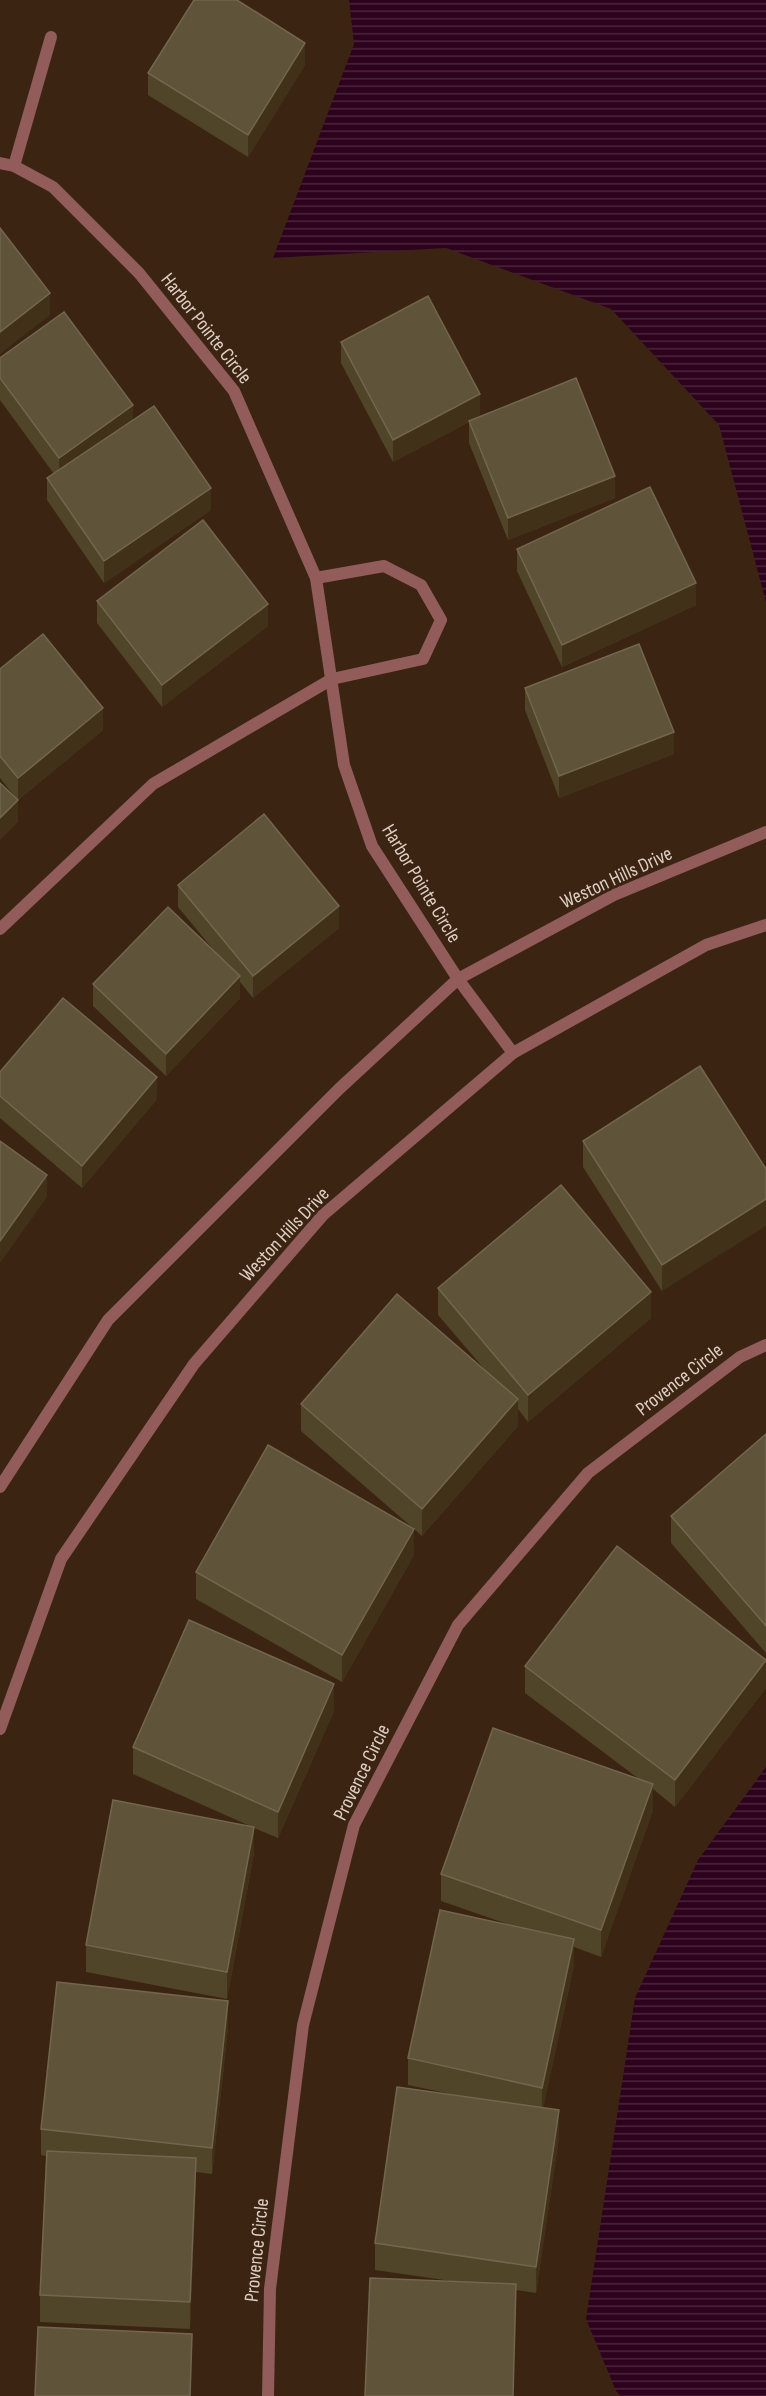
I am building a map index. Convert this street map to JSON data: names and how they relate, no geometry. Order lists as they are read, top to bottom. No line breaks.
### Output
{"streets":{"street":["Harbor Pointe Circle","Weston Hills Drive","Provence Circle"]},"crossings":[["Harbor Pointe Circle","Weston Hills Drive"]]}
